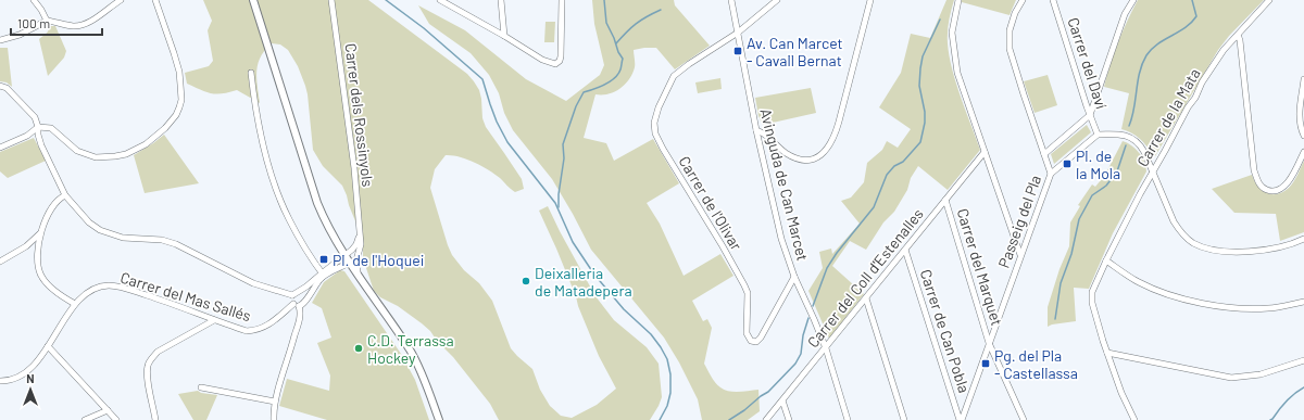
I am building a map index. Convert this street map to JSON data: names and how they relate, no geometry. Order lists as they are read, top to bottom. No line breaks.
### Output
{"streets":{"street":["Carrer del Daví","Carrer dels Rossinyols","Carrer de la Mata","Avinguda de Can Marcet","Carrer de l'Olivar","Passeig del Pla","Carrer del Marquet","Carrer del Coll d'Estenalles","Carrer del Mas Sallés","Carrer de Can Pobla"]},"crossings":[["Carrer del Daví","Passeig del Pla"],["Avinguda de Can Marcet","Carrer de l'Olivar"],["Avinguda de Can Marcet","Carrer del Coll d'Estenalles"],["Passeig del Pla","Carrer del Marquet"],["Passeig del Pla","Carrer de Can Pobla"],["Carrer del Marquet","Carrer del Coll d'Estenalles"],["Carrer del Coll d'Estenalles","Carrer de Can Pobla"]],"places":{"transit":["Av. Can Marcet - Cavall Bernat","Pl. de la Mola","Pl. de l'Hoquei","Pg. del Pla - Castellassa"],"other":["Deixalleria de Matadepera","C.D. Terrassa Hockey"]},"scale_bar":"100 m","north":"top"}
